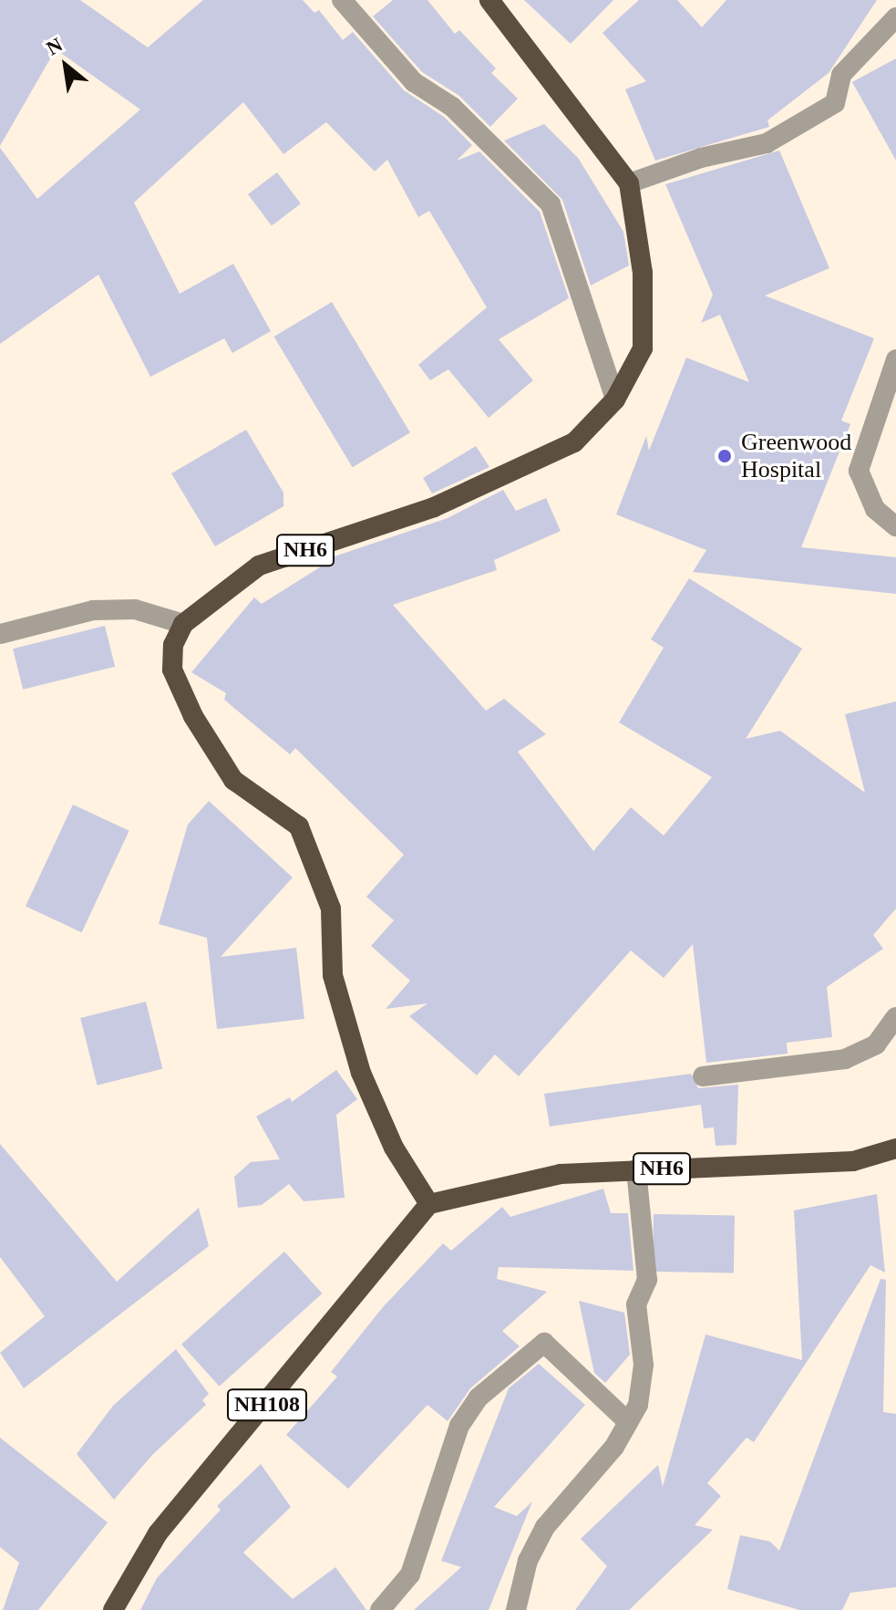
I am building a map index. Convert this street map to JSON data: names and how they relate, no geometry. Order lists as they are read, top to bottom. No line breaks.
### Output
{"streets":{"highway":["NH6","NH108"]},"crossings":[["NH6","NH108"]],"places":["Greenwood Hospital"],"north":"top left"}
